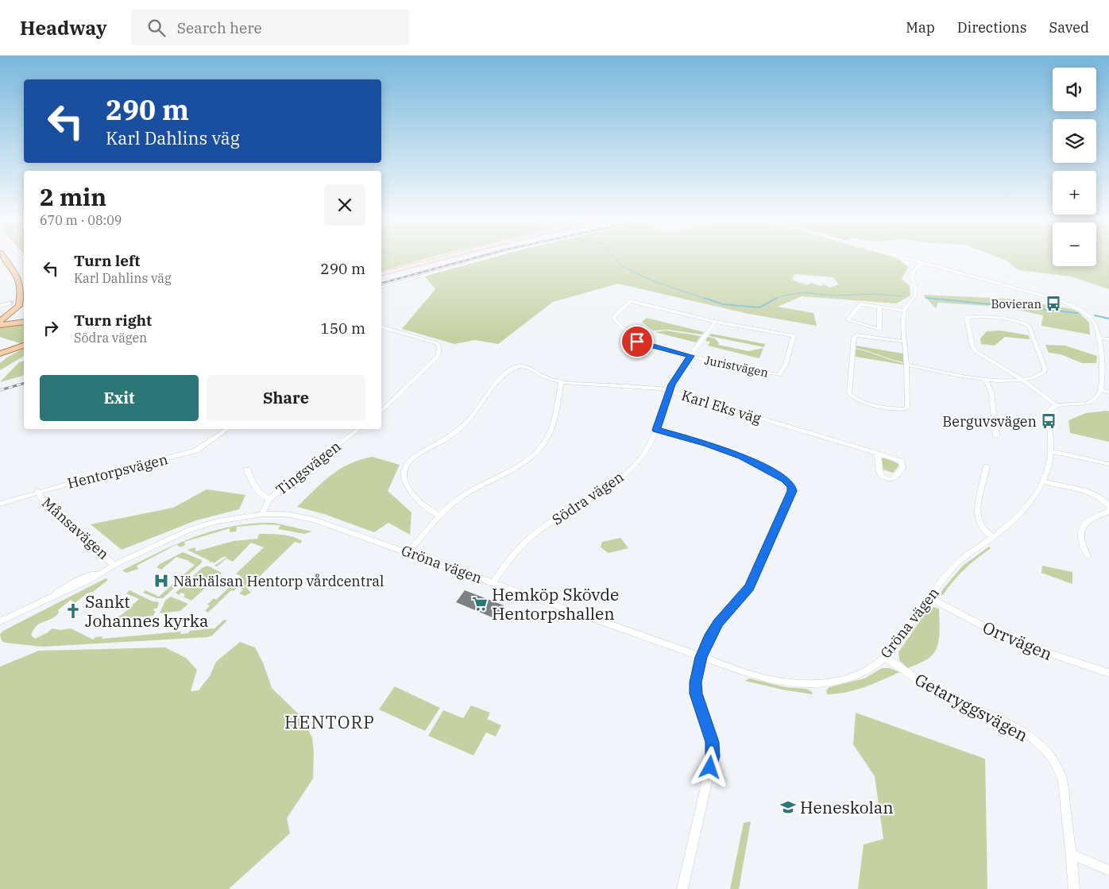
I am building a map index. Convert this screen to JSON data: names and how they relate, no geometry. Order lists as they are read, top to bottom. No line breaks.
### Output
{"streets":{"street":["Juristvägen","Karl Eks väg","Tingsvägen","Hentorpsvägen","Södra vägen","Månsavägen","Gröna vägen","Orrvägen","Getaryggsvägen"]},"crossings":[["Juristvägen","Södra vägen"],["Karl Eks väg","Södra vägen"],["Tingsvägen","Gröna vägen"],["Hentorpsvägen","Månsavägen"],["Södra vägen","Gröna vägen"],["Månsavägen","Gröna vägen"],["Gröna vägen","Orrvägen"],["Gröna vägen","Getaryggsvägen"]],"districts":["HENTORP"],"places":{"bus stop":["Bovieran","Berguvsvägen"],"hospital":["Närhälsan Hentorp vårdcentral"],"supermarket":["Hemköp Skövde Hentorpshallen"],"church":["Sankt Johannes kyrka"],"school or university":["Heneskolan"]},"page":{"header":"Headway","search":"Search here","nav":["Map","Directions","Saved"],"map_buttons":["+","−"],"turn":["290 m","Karl Dahlins väg"],"heading":["2 min","670 m · 08:09"],"list":[{"name":"Turn left","note":"Karl Dahlins väg","value":"290 m"},{"name":"Turn right","note":"Södra vägen","value":"150 m"}],"buttons":["Exit","Share"]}}
